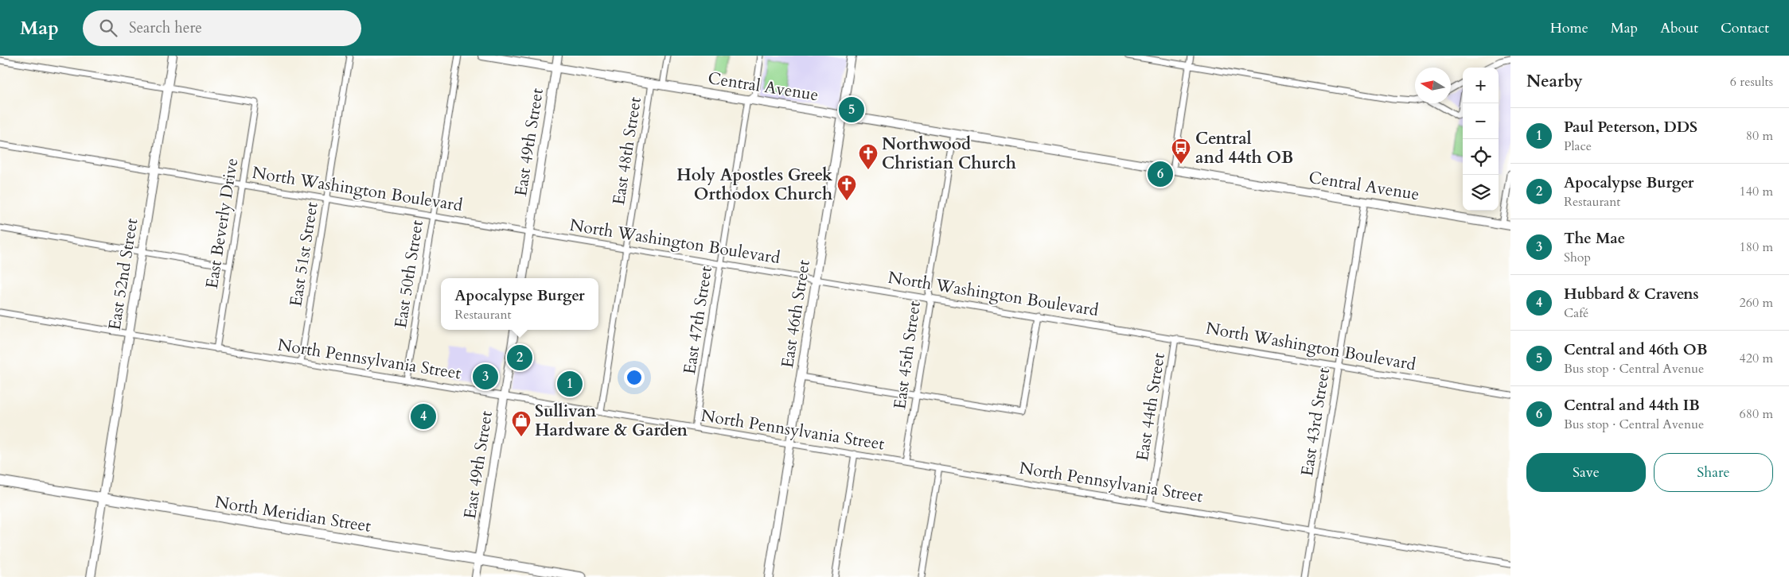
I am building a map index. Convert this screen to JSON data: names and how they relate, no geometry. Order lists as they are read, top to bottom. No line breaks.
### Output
{"streets":{"main road":["Central Avenue","East 49th Street","East 52nd Street","East 46th Street","North Meridian Street"],"street":["East 48th Street","North Washington Boulevard","East Beverly Drive","East 51st Street","East 50th Street","East 47th Street","East 45th Street","North Pennsylvania Street","East 44th Street","East 43rd Street"]},"crossings":[["Central Avenue","East 49th Street"],["Central Avenue","East 48th Street"],["Central Avenue","East 46th Street"],["Central Avenue","East 47th Street"],["Central Avenue","East 45th Street"],["Central Avenue","East 43rd Street"],["East 49th Street","North Washington Boulevard"],["East 49th Street","North Pennsylvania Street"],["East 49th Street","North Meridian Street"],["East 48th Street","North Washington Boulevard"],["East 48th Street","North Pennsylvania Street"],["North Washington Boulevard","East Beverly Drive"],["North Washington Boulevard","East 51st Street"],["North Washington Boulevard","East 52nd Street"],["North Washington Boulevard","East 50th Street"],["North Washington Boulevard","East 46th Street"],["North Washington Boulevard","East 47th Street"],["North Washington Boulevard","East 45th Street"],["North Washington Boulevard","East 44th Street"],["North Washington Boulevard","East 43rd Street"],["East Beverly Drive","East 52nd Street"],["East Beverly Drive","North Pennsylvania Street"],["East 51st Street","North Pennsylvania Street"],["East 52nd Street","North Pennsylvania Street"],["East 52nd Street","North Meridian Street"],["East 50th Street","North Pennsylvania Street"],["East 46th Street","North Pennsylvania Street"],["East 47th Street","North Pennsylvania Street"],["East 45th Street","North Pennsylvania Street"],["North Pennsylvania Street","East 44th Street"],["North Pennsylvania Street","East 43rd Street"]],"places":{"bus stop":["Central and 44th OB"],"church":["Northwood Christian Church","Holy Apostles Greek Orthodox Church"],"shop":["Sullivan Hardware & Garden"]},"north":"left","page":{"header":"Map","search":"Search here","nav":["Home","Map","About","Contact"],"heading":["Nearby","6 results"],"map_buttons":["+","−"],"pins":["5","6","2","3","1","4"],"list":[{"mark":"1","name":"Paul Peterson, DDS","note":"Place","value":"80 m"},{"mark":"2","name":"Apocalypse Burger","note":"Restaurant","value":"140 m"},{"mark":"3","name":"The Mae","note":"Shop","value":"180 m"},{"mark":"4","name":"Hubbard & Cravens","note":"Café","value":"260 m"},{"mark":"5","name":"Central and 46th OB","note":"Bus stop · Central Avenue","value":"420 m"},{"mark":"6","name":"Central and 44th IB","note":"Bus stop · Central Avenue","value":"680 m"}],"popup":["Apocalypse Burger","Restaurant"],"buttons":["Save","Share"]}}
